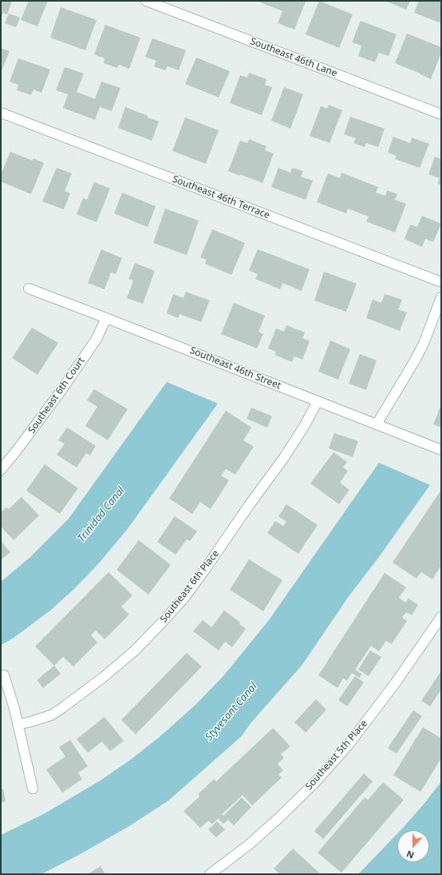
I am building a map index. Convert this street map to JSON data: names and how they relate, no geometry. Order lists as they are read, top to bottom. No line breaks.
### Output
{"streets":{"street":["Southeast 46th Lane","Southeast 46th Terrace","Southeast 46th Street","Southeast 6th Court","Southeast 6th Place","Southeast 5th Place"]},"crossings":[["Southeast 46th Street","Southeast 6th Court"],["Southeast 46th Street","Southeast 6th Place"]],"water":["Trinidad Canal","Styvesant Canal"],"north":"bottom"}
